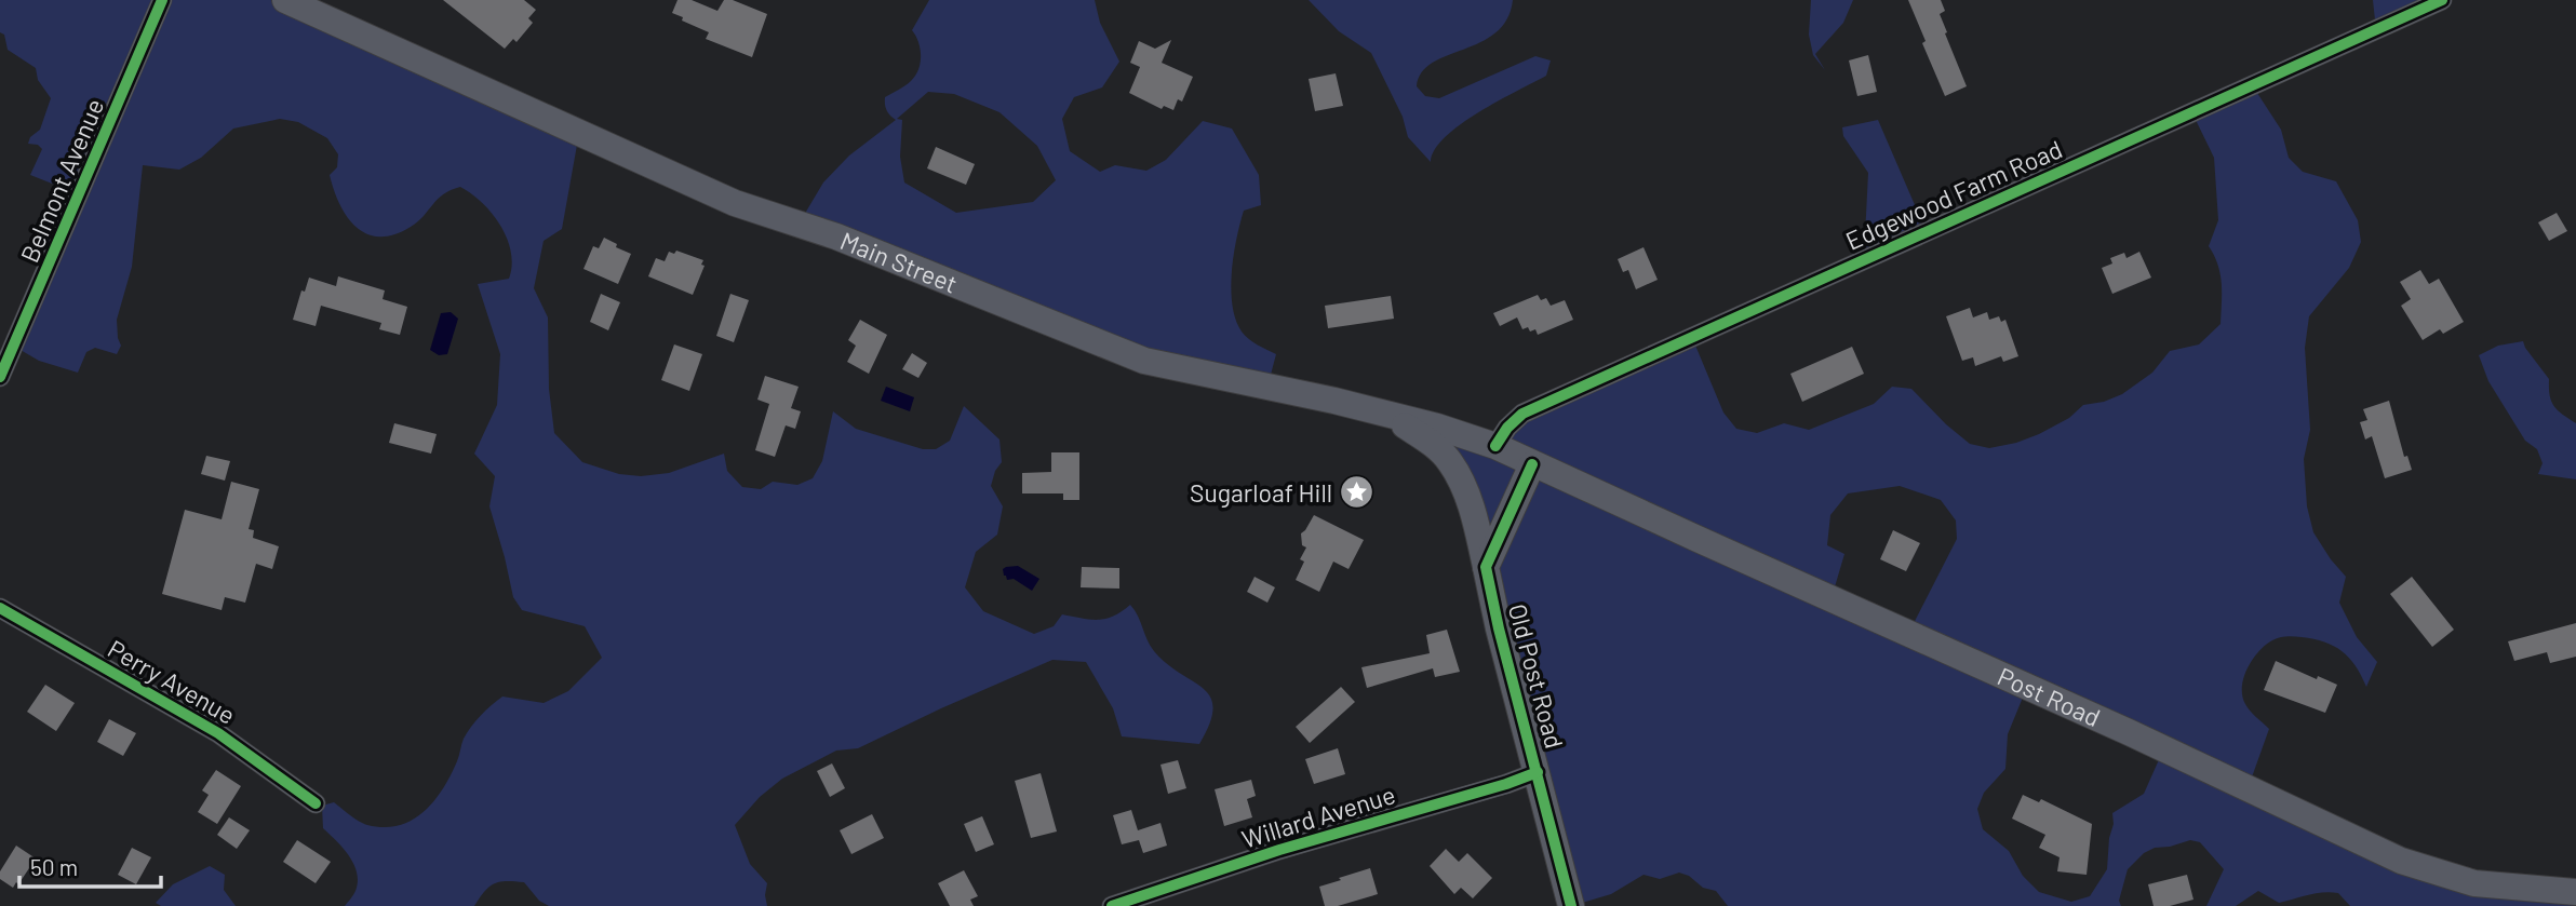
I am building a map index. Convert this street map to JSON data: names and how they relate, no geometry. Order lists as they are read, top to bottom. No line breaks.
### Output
{"streets":{"main road":["Main Street","Old Post Road","Post Road"],"street":["Belmont Avenue","Edgewood Farm Road","Perry Avenue","Willard Avenue"]},"crossings":[["Edgewood Farm Road","Main Street"],["Main Street","Old Post Road"],["Main Street","Post Road"],["Old Post Road","Willard Avenue"]],"places":{"place":["Sugarloaf Hill"]},"scale_bar":"50 m"}
